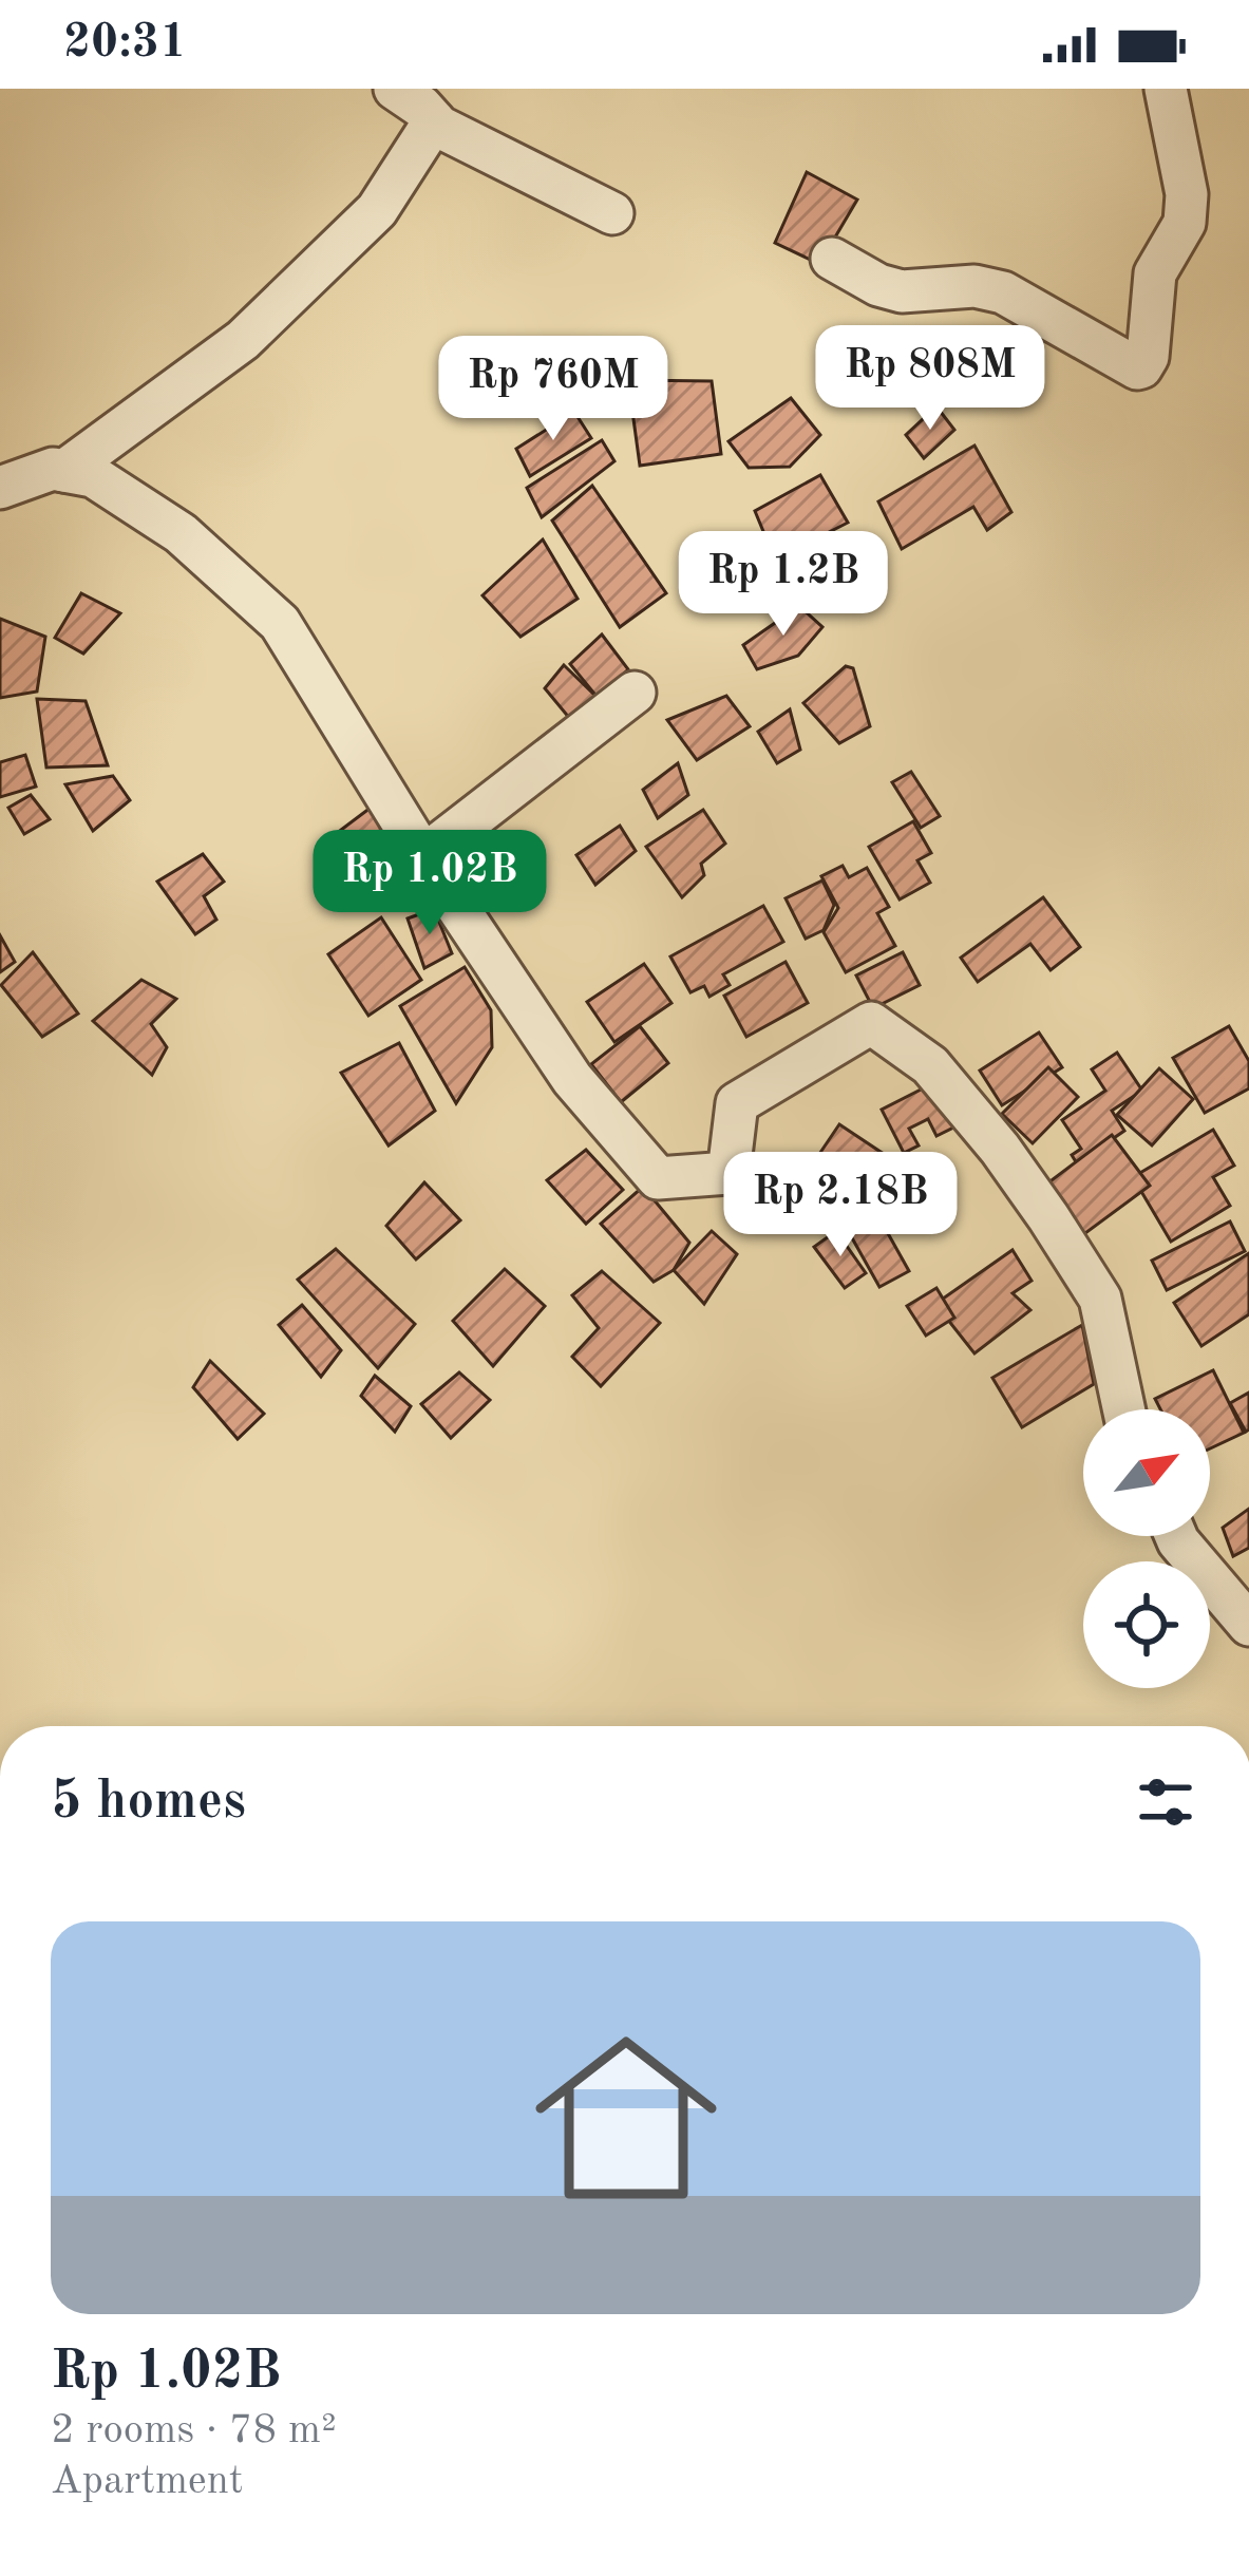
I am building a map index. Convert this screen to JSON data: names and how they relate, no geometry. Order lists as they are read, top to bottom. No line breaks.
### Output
{"north":"top right","page":{"status":"20:31","price":["Rp 808M","Rp 760M","Rp 1.2B","Rp 1.02B","Rp 2.18B"],"heading":"5 homes","list":[{"name":"Rp 1.02B","note":"2 rooms · 78 m² · Apartment"}]}}
